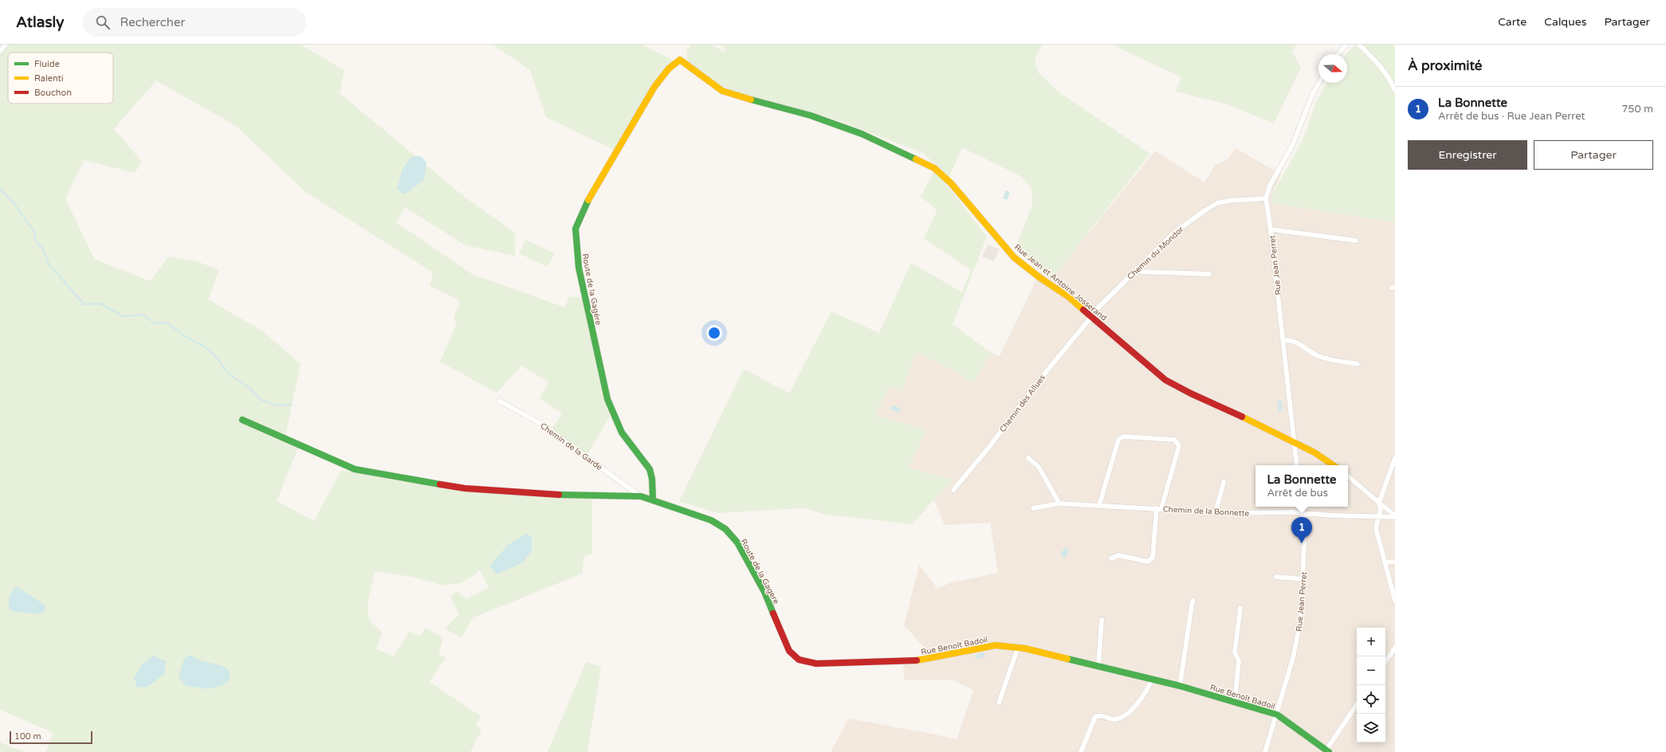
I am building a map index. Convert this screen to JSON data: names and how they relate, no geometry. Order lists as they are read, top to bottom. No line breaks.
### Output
{"streets":{"street":["Chemin du Mondor","Rue Jean Perret","Rue Jean et Antoine Josserand","Route de la Gagère","Chemin des Allues","Chemin de la Garde","Chemin de la Bonnette","Route de la Gagere","Rue Benoît Badoil"]},"crossings":[["Chemin du Mondor","Rue Jean Perret"],["Chemin du Mondor","Rue Jean et Antoine Josserand"],["Chemin du Mondor","Chemin des Allues"],["Rue Jean Perret","Rue Jean et Antoine Josserand"],["Rue Jean Perret","Chemin de la Bonnette"],["Rue Jean Perret","Rue Benoît Badoil"],["Rue Jean et Antoine Josserand","Route de la Gagère"],["Rue Jean et Antoine Josserand","Chemin des Allues"],["Route de la Gagère","Route de la Gagere"],["Chemin de la Garde","Route de la Gagere"],["Route de la Gagere","Rue Benoît Badoil"]],"legend":["Fluide","Ralenti","Bouchon"],"scale_bar":"100 m","north":"right","page":{"header":"Atlasly","search":"Rechercher","nav":["Carte","Calques","Partager"],"heading":"À proximité","list":[{"mark":"1","name":"La Bonnette","note":"Arrêt de bus · Rue Jean Perret","value":"750 m"}],"buttons":["Enregistrer","Partager"],"popup":["La Bonnette","Arrêt de bus"],"pins":"1","map_buttons":["+","−"],"scale":"100 m"}}
